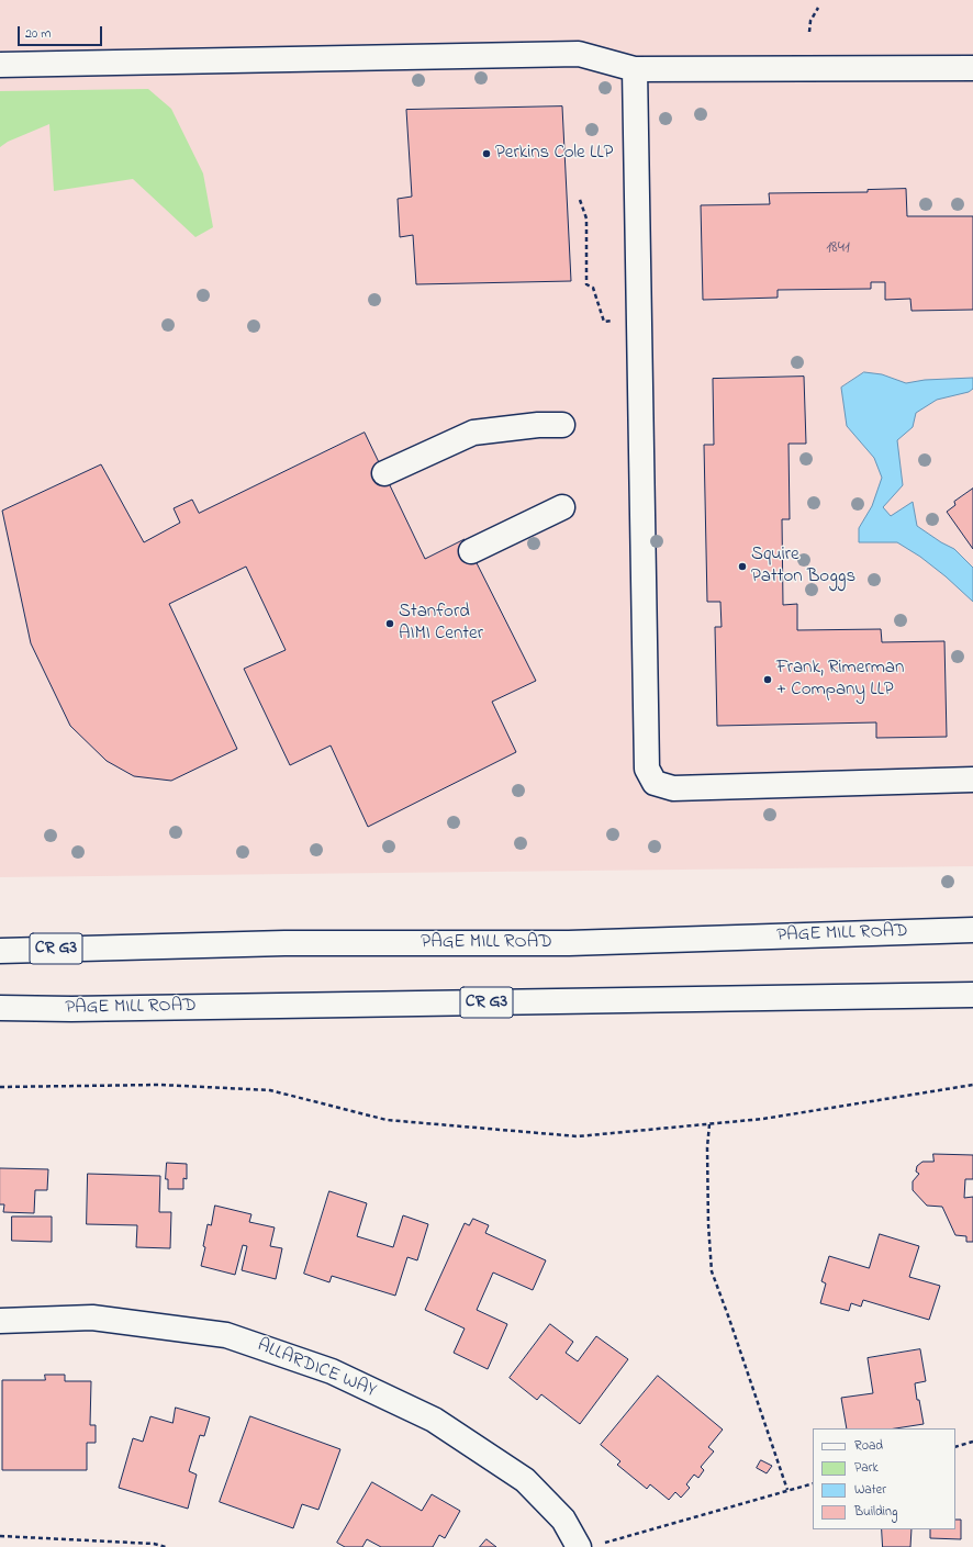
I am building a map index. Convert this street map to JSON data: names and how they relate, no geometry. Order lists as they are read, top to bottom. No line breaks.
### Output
{"streets":{"main road":["PAGE MILL ROAD","CR G3","ALLARDICE WAY"]},"places":["Perkins Cole LLP","Squire Patton Boggs","Stanford AIMI Center","Frank, Rimerman + Company LLP"],"house_numbers":["1841"],"legend":["Road","Park","Water","Building"],"scale_bar":"20 m"}
